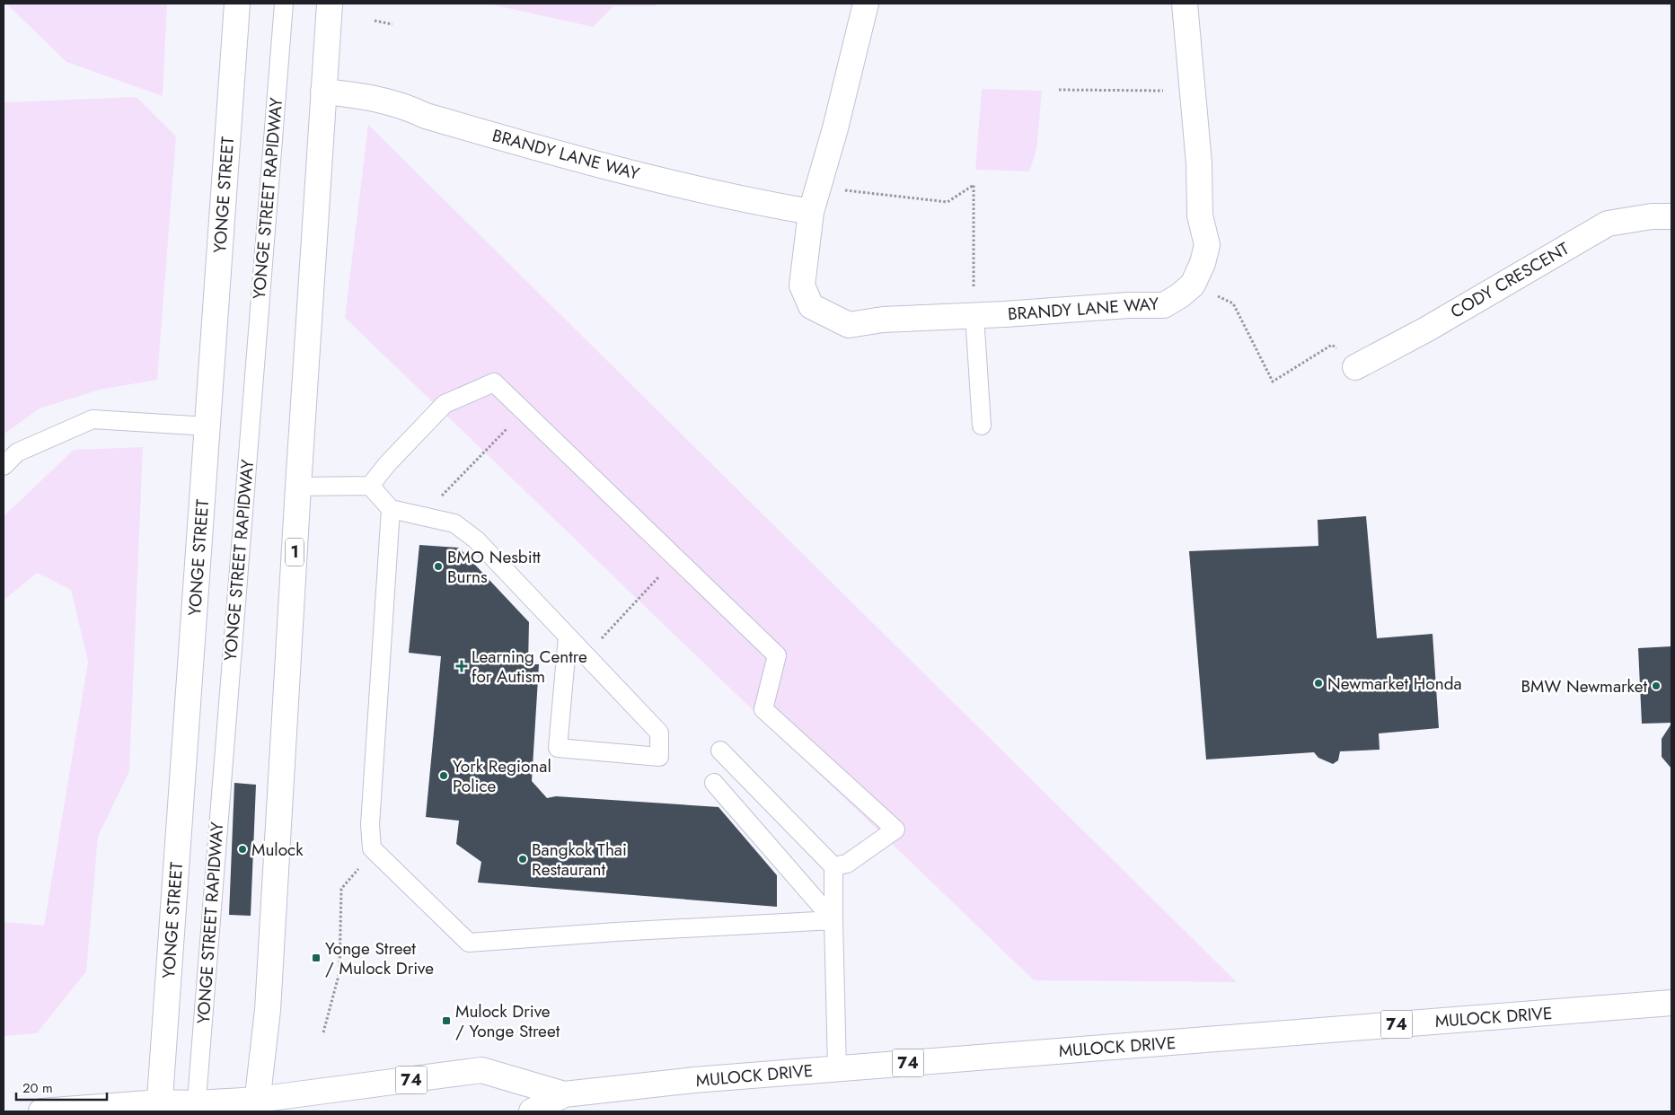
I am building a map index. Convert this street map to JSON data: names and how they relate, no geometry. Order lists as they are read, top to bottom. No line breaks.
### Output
{"streets":{"main road":["BRANDY LANE WAY","YONGE STREET","CODY CRESCENT","1","MULOCK DRIVE","74"],"lane":["YONGE STREET RAPIDWAY"]},"crossings":[["BRANDY LANE WAY","1"],["YONGE STREET","MULOCK DRIVE"],["YONGE STREET RAPIDWAY","MULOCK DRIVE"],["1","MULOCK DRIVE"]],"places":{"other":["BMO Nesbitt Burns","Newmarket Honda","BMW Newmarket","York Regional Police","Mulock","Bangkok Thai Restaurant"],"health":["Learning Centre for Autism"],"transit":["Yonge Street / Mulock Drive","Mulock Drive / Yonge Street"]},"scale_bar":"20 m"}
